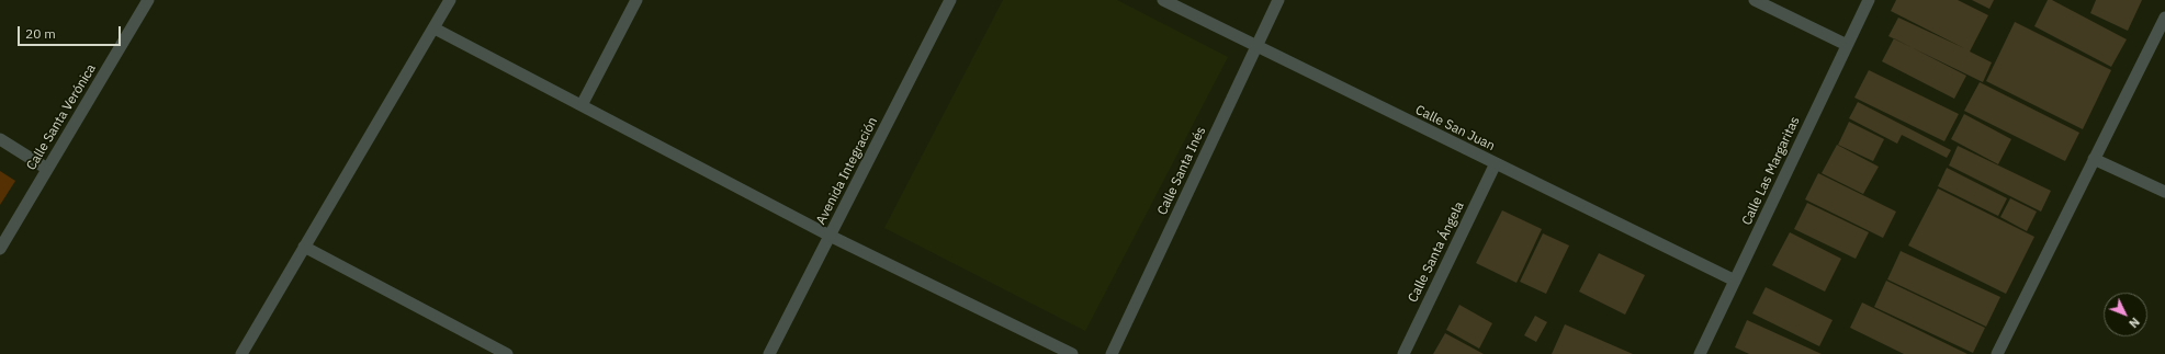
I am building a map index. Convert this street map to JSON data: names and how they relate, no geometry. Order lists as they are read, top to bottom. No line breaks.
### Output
{"streets":{"street":["Calle Santa Verónica","Calle San Juan","Avenida Integración","Calle Santa Inés","Calle Las Margaritas","Calle Santa Ángela"]},"crossings":[["Calle San Juan","Calle Santa Inés"],["Calle San Juan","Calle Las Margaritas"],["Calle San Juan","Calle Santa Ángela"]],"scale_bar":"20 m","north":"bottom right"}
